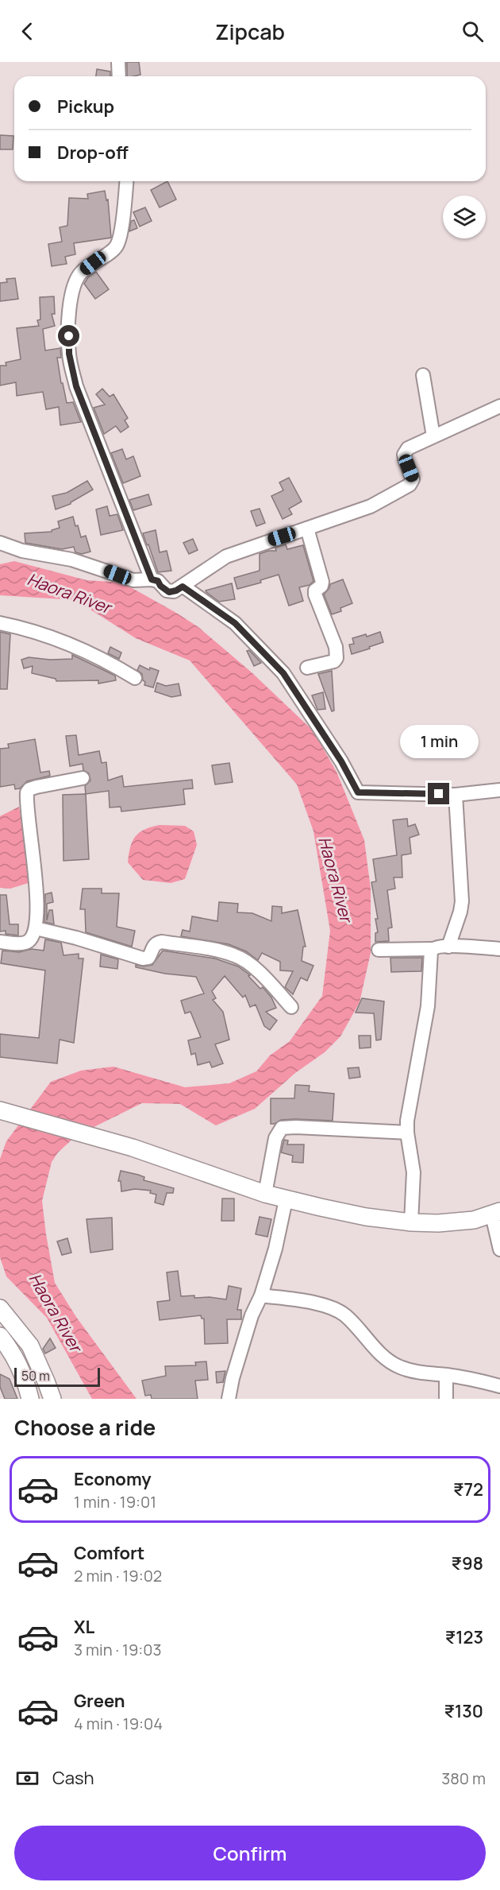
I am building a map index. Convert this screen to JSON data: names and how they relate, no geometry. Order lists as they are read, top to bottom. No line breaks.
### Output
{"water":["Haora River"],"scale_bar":"50 m","page":{"header":"Zipcab","banner":["Pickup","Drop-off"],"bubble":"1 min","scale":"50 m","heading":"Choose a ride","list":[{"name":"Economy","note":"1 min · 19:01","value":"₹72"},{"name":"Comfort","note":"2 min · 19:02","value":"₹98"},{"name":"XL","note":"3 min · 19:03","value":"₹123"},{"name":"Green","note":"4 min · 19:04","value":"₹130"}],"pay":["Cash","380 m"],"buttons":"Confirm"}}
